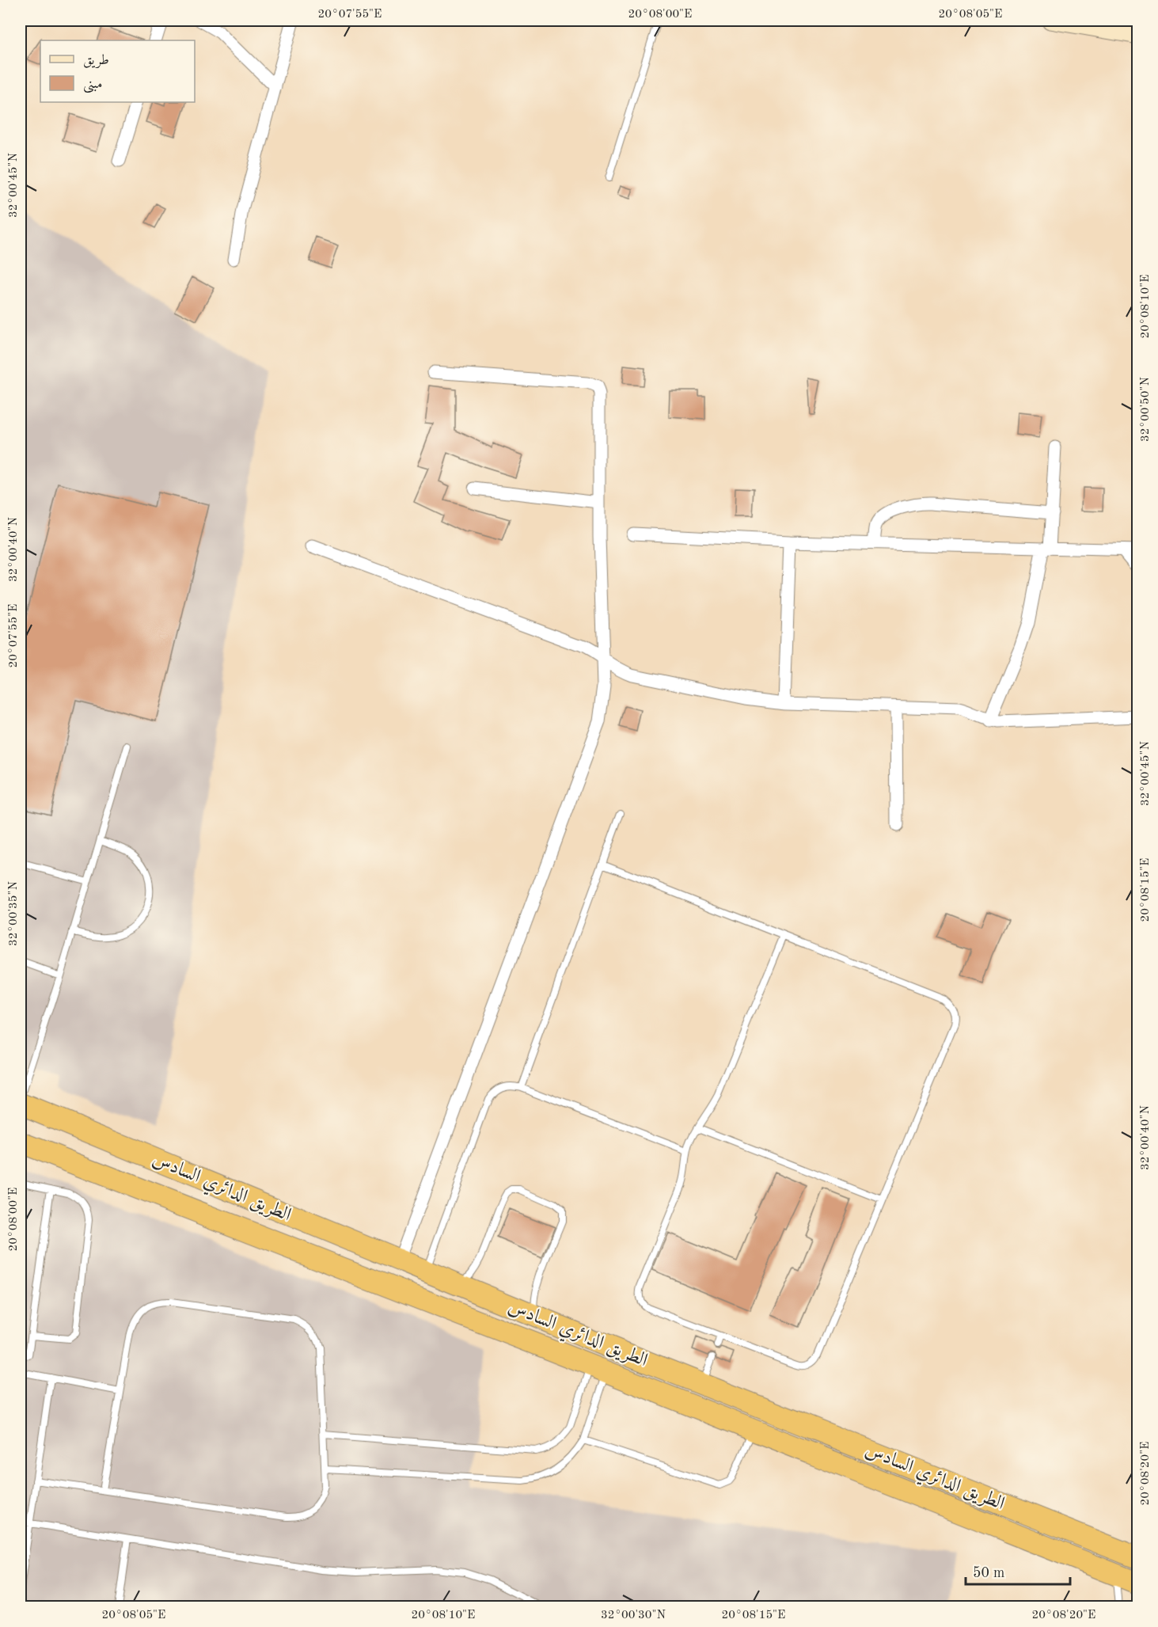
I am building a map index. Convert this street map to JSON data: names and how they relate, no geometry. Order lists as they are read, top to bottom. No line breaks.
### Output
{"streets":{"highway":["الطريق الدائري السادس"]},"legend":["طريق","مبنى"],"scale_bar":"50 m","coordinates":["20°07'55\"E","20°08'00\"E","20°08'05\"E","32°00'45\"N","20°08'10\"E","32°00'50\"N","32°00'40\"N","20°08'15\"E","32°00'35\"N","20°08'20\"E","32°00'30\"N"]}
